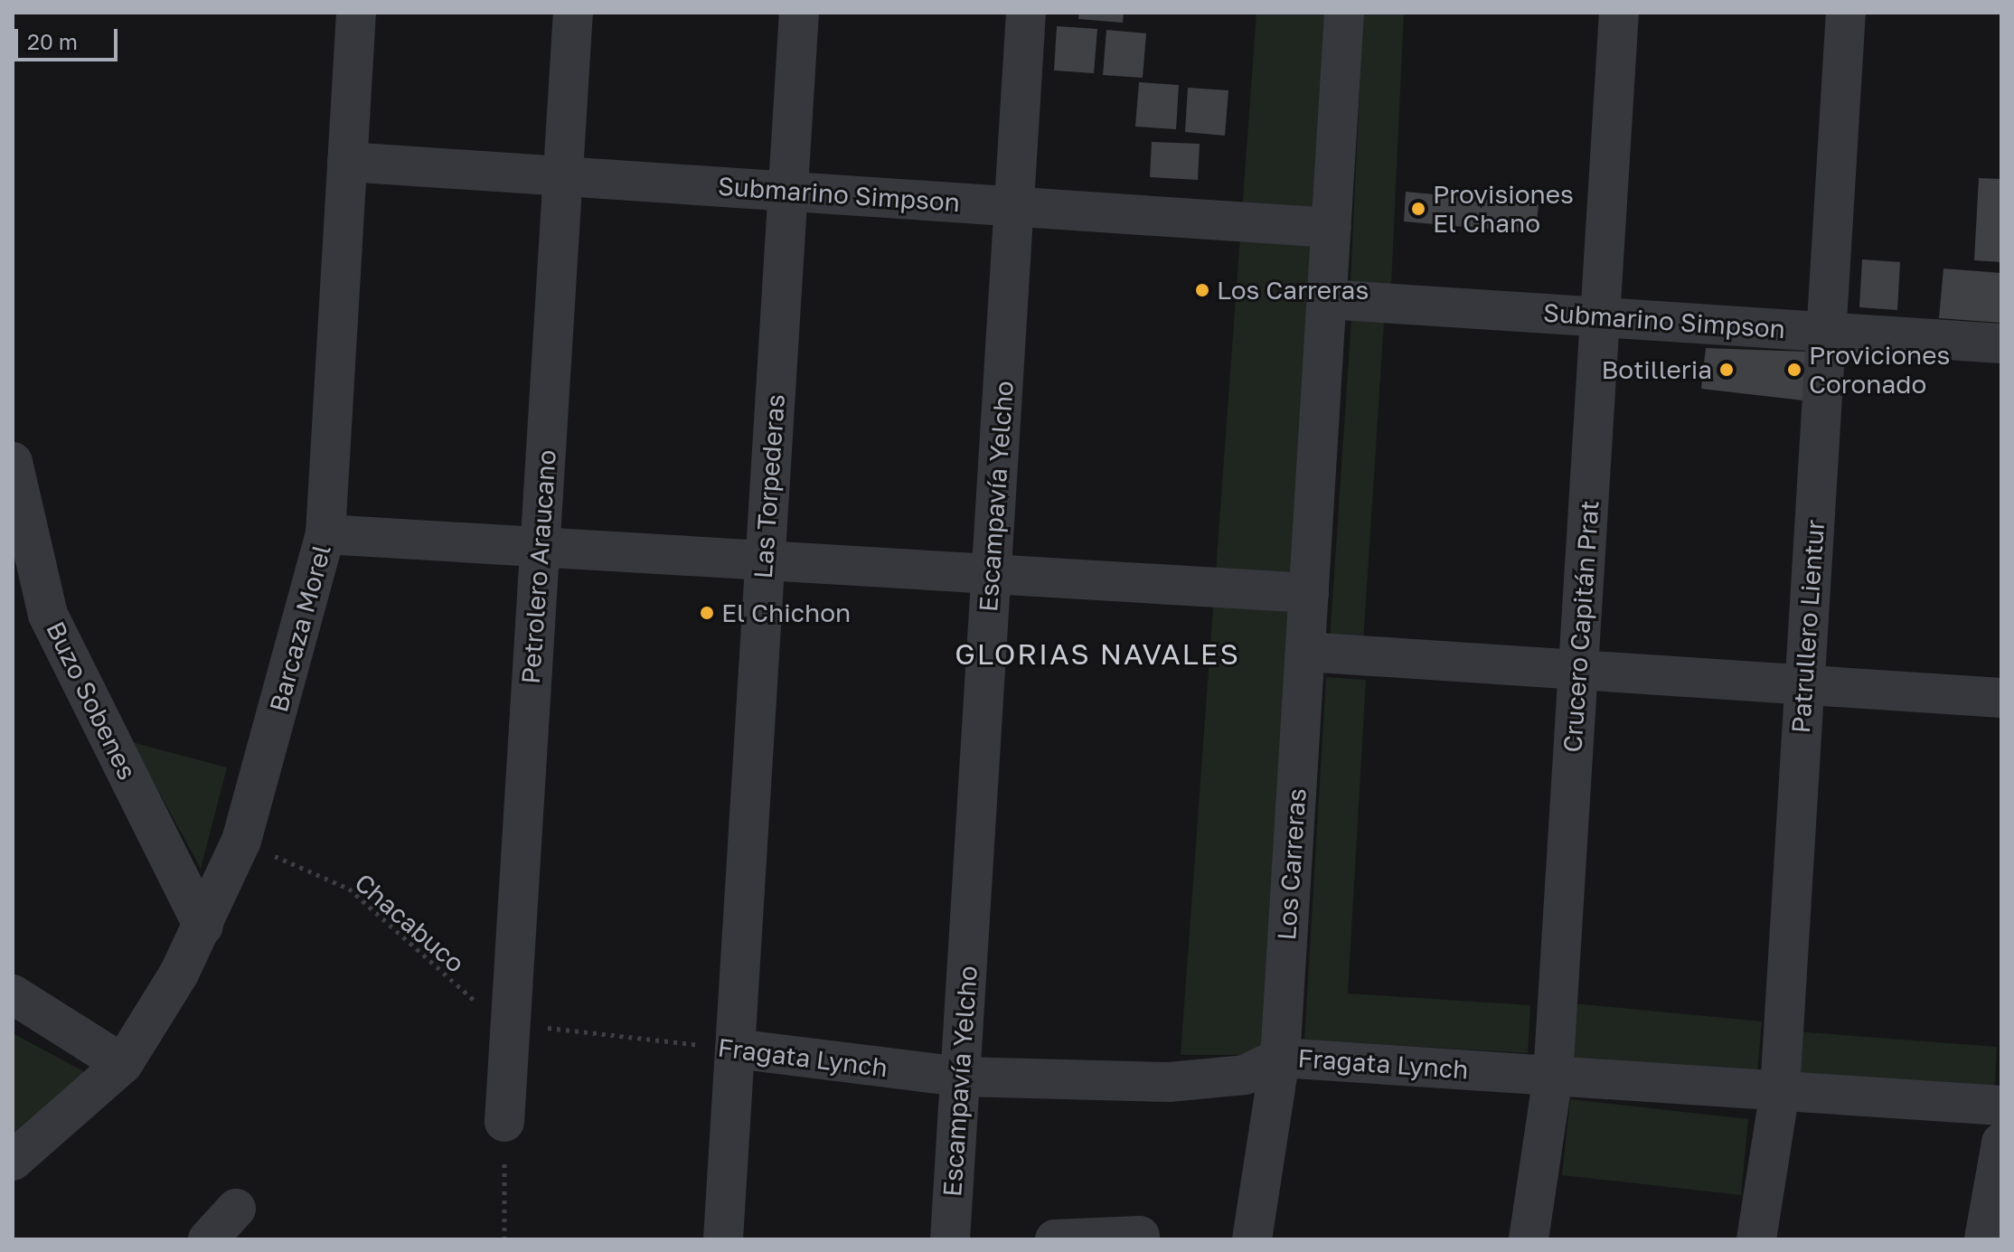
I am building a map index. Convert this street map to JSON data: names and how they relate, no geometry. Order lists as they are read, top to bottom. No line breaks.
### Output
{"streets":{"street":["Submarino Simpson","Las Torpederas","Escampavía Yelcho","Petrolero Araucano","Crucero Capitán Prat","Patrullero Lientur","Barcaza Morel","Buzo Sobenes","Los Carreras","Fragata Lynch"],"path":["Chacabuco"]},"crossings":[["Submarino Simpson","Las Torpederas"],["Submarino Simpson","Escampavía Yelcho"],["Submarino Simpson","Petrolero Araucano"],["Submarino Simpson","Crucero Capitán Prat"],["Submarino Simpson","Patrullero Lientur"],["Submarino Simpson","Barcaza Morel"],["Submarino Simpson","Los Carreras"],["Las Torpederas","Fragata Lynch"],["Escampavía Yelcho","Fragata Lynch"],["Petrolero Araucano","Chacabuco"],["Petrolero Araucano","Fragata Lynch"],["Crucero Capitán Prat","Fragata Lynch"],["Patrullero Lientur","Fragata Lynch"],["Barcaza Morel","Buzo Sobenes"],["Barcaza Morel","Chacabuco"],["Los Carreras","Fragata Lynch"],["Chacabuco","Fragata Lynch"]],"districts":["GLORIAS NAVALES"],"places":["Provisiones El Chano","Los Carreras","Botilleria","Proviciones Coronado","El Chichon"],"scale_bar":"20 m"}
